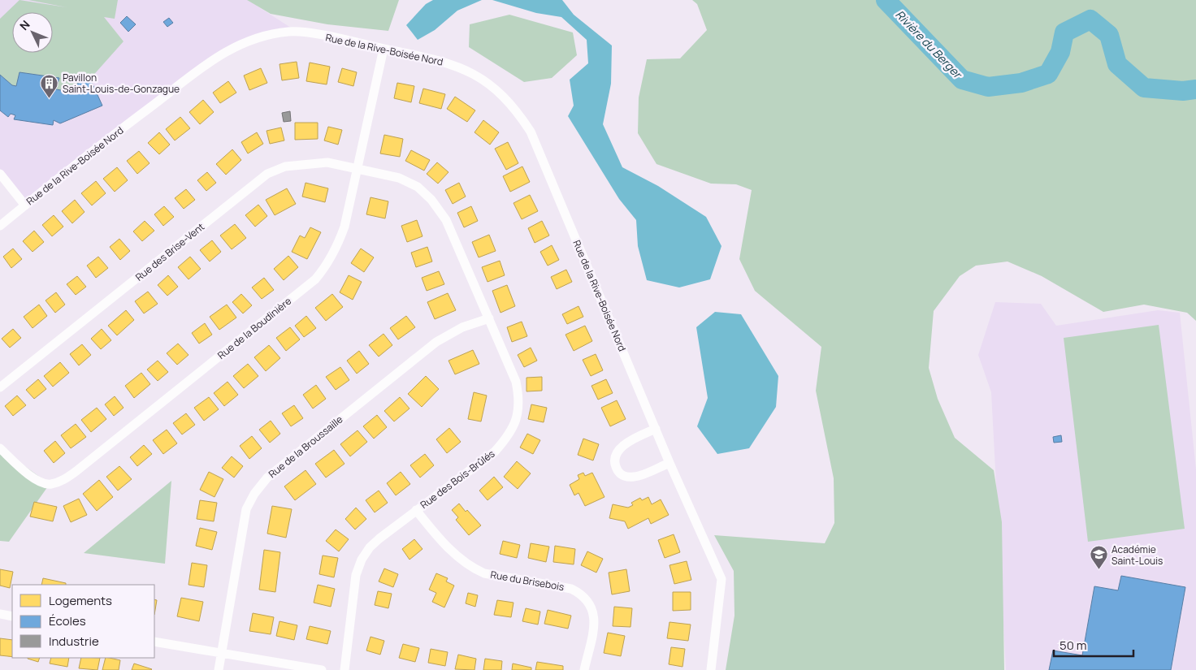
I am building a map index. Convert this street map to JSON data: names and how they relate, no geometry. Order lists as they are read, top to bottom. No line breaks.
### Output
{"streets":{"street":["Rue de la Rive-Boisée Nord","Rue des Brise-Vent","Rue de la Boudinière","Rue de la Broussaille","Rue des Bois-Brûlés","Rue du Brisebois"]},"crossings":[["Rue de la Rive-Boisée Nord","Rue de la Boudinière"],["Rue des Brise-Vent","Rue de la Boudinière"],["Rue des Brise-Vent","Rue des Bois-Brûlés"],["Rue de la Boudinière","Rue des Bois-Brûlés"],["Rue de la Broussaille","Rue des Bois-Brûlés"],["Rue des Bois-Brûlés","Rue du Brisebois"]],"water":["Rivière du Berger"],"places":{"building":["Pavillon Saint-Louis-de-Gonzague"],"school or university":["Académie Saint-Louis"]},"legend":["Logements","Écoles","Industrie"],"scale_bar":"50 m","north":"top left"}
